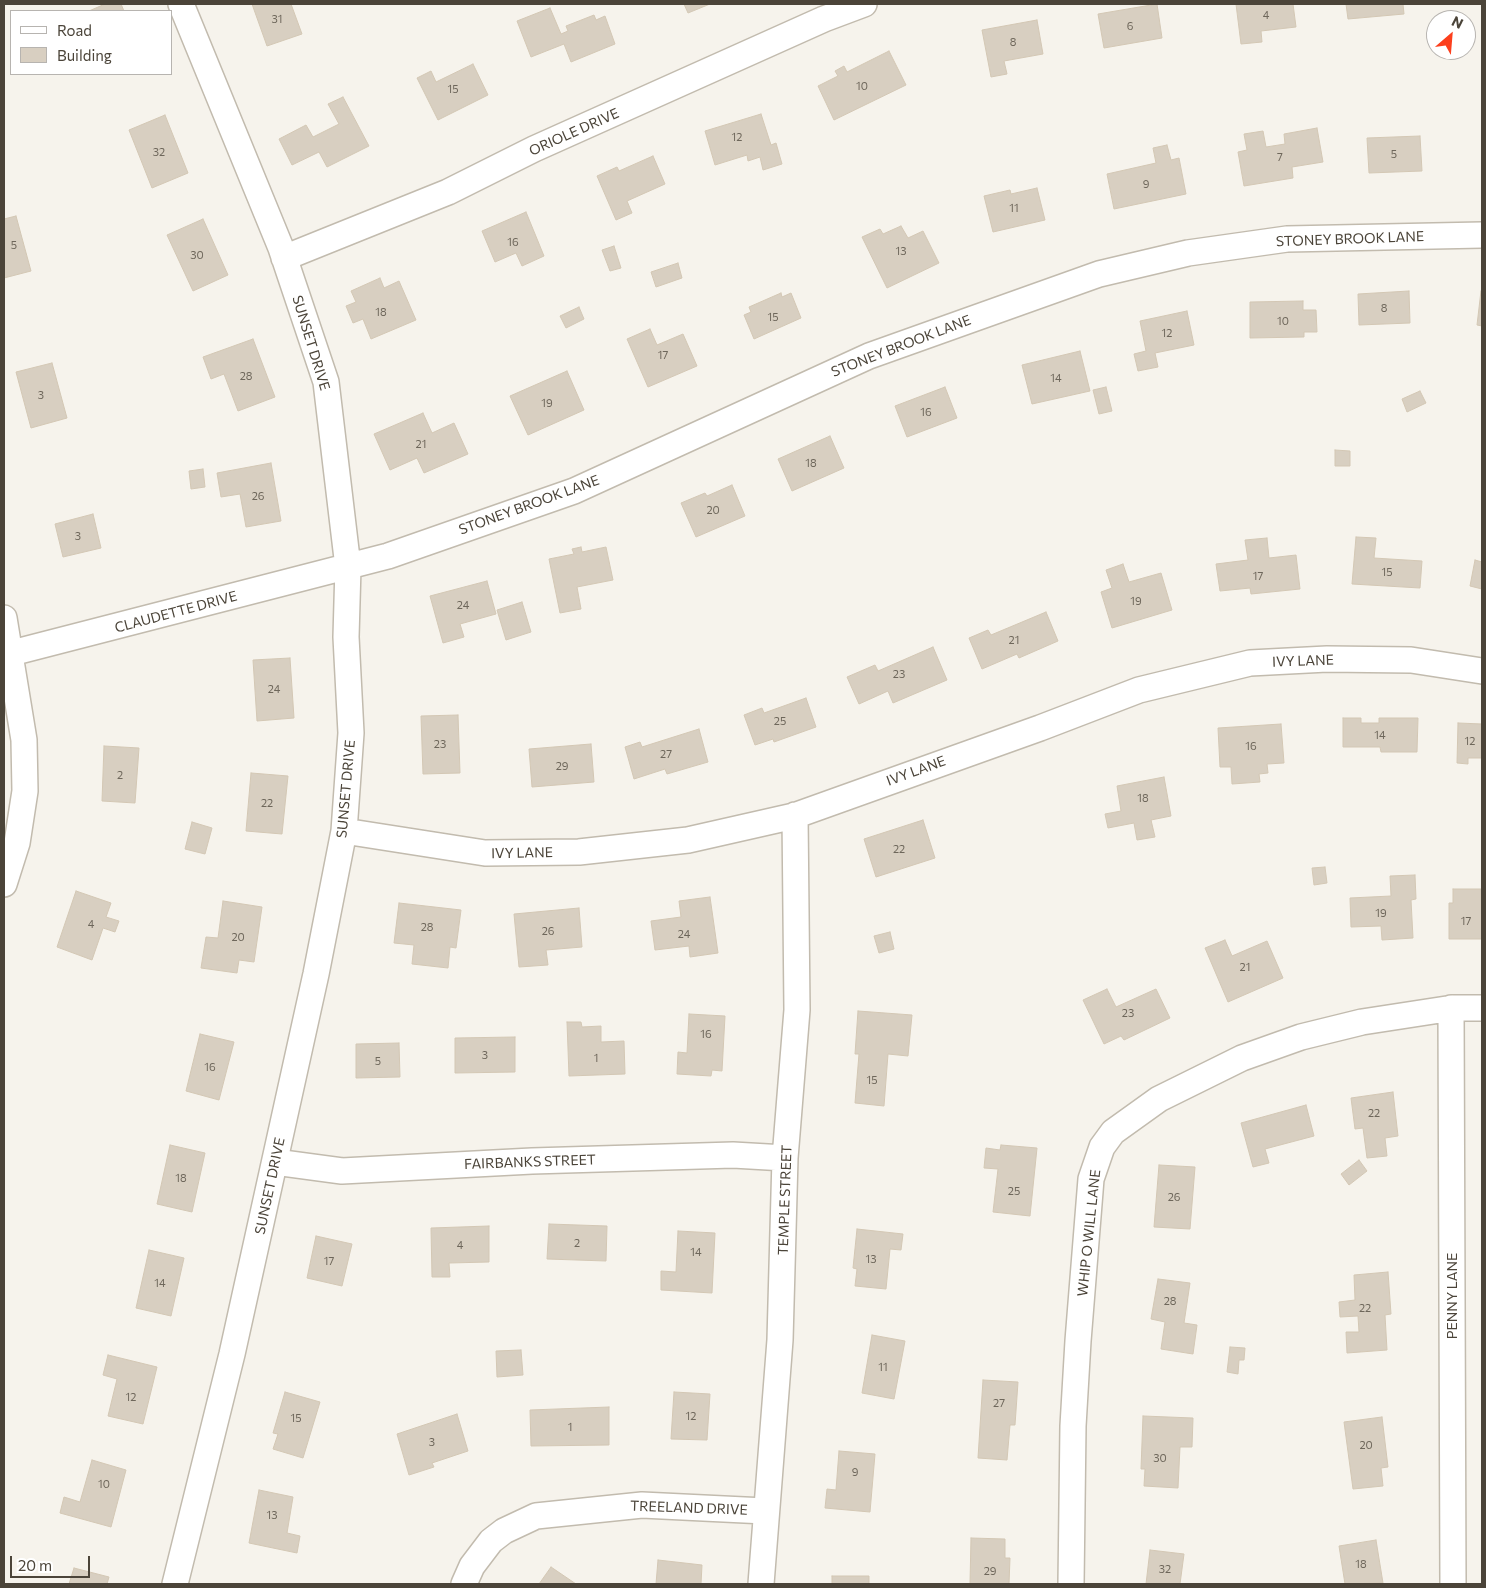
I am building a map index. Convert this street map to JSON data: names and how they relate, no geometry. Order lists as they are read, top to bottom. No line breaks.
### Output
{"streets":{"street":["ORIOLE DRIVE","STONEY BROOK LANE","SUNSET DRIVE","CLAUDETTE DRIVE","IVY LANE","FAIRBANKS STREET","TEMPLE STREET","WHIP O WILL LANE","PENNY LANE","TREELAND DRIVE"]},"crossings":[["ORIOLE DRIVE","SUNSET DRIVE"],["STONEY BROOK LANE","SUNSET DRIVE"],["STONEY BROOK LANE","CLAUDETTE DRIVE"],["SUNSET DRIVE","CLAUDETTE DRIVE"],["SUNSET DRIVE","IVY LANE"],["SUNSET DRIVE","FAIRBANKS STREET"],["IVY LANE","TEMPLE STREET"],["FAIRBANKS STREET","TEMPLE STREET"],["TEMPLE STREET","TREELAND DRIVE"],["WHIP O WILL LANE","PENNY LANE"]],"house_numbers":["4","31","6","8","10","15","12","32","5","7","9","11","16","5","13","30","8","18","15","10","12","17","28","14","3","19","16","21","18","26","20","3","15","17","19","24","21","23","24","25","14","12","23","16","27","29","2","18","22","22","19","17","4","28","26","24","20","21","23","16","3","1","5","16","15","22","18","25","26","2","4","14","13","17","14","28","22","11","12","27","12","15","1","3","20","30","9","10","13","18","32","29"],"legend":["Road","Building"],"scale_bar":"20 m","north":"top right"}
